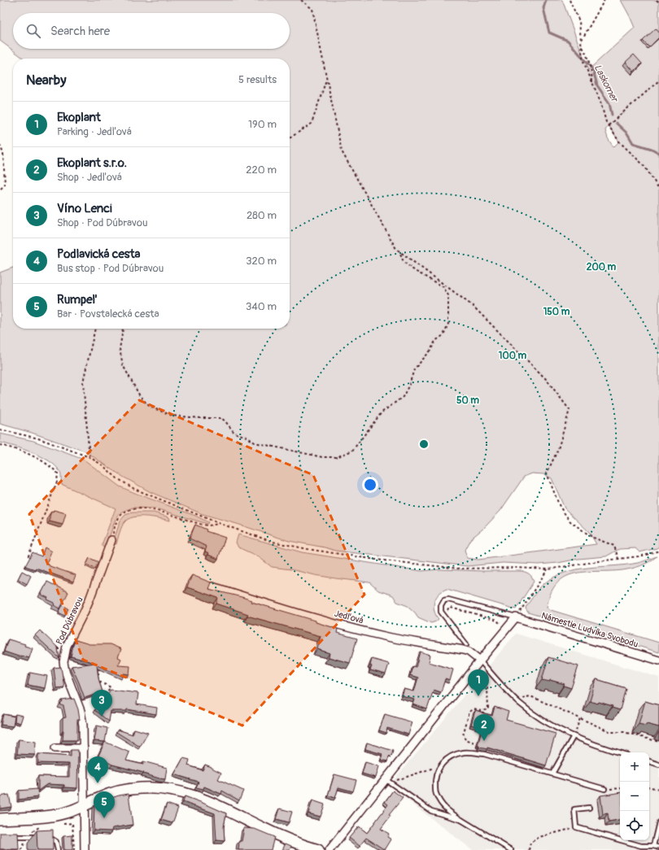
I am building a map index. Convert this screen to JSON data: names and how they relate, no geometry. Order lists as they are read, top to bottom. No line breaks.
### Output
{"streets":{"street":["Jedľová","Pod Dúbravou","Námestie Ludvíka Svobodu"]},"water":["Laskomer"],"page":{"search":"Search here","heading":["Nearby","5 results"],"list":[{"mark":"1","name":"Ekoplant","note":"Parking · Jedľová","value":"190 m"},{"mark":"2","name":"Ekoplant s.r.o.","note":"Shop · Jedľová","value":"220 m"},{"mark":"3","name":"Víno Lenci","note":"Shop · Pod Dúbravou","value":"280 m"},{"mark":"4","name":"Podlavická cesta","note":"Bus stop · Pod Dúbravou","value":"320 m"},{"mark":"5","name":"Rumpeľ","note":"Bar · Povstalecká cesta","value":"340 m"}],"pins":["1","3","2","4","5"],"map_buttons":["+","−"]},"rings":["200 m","150 m","100 m","50 m"]}
